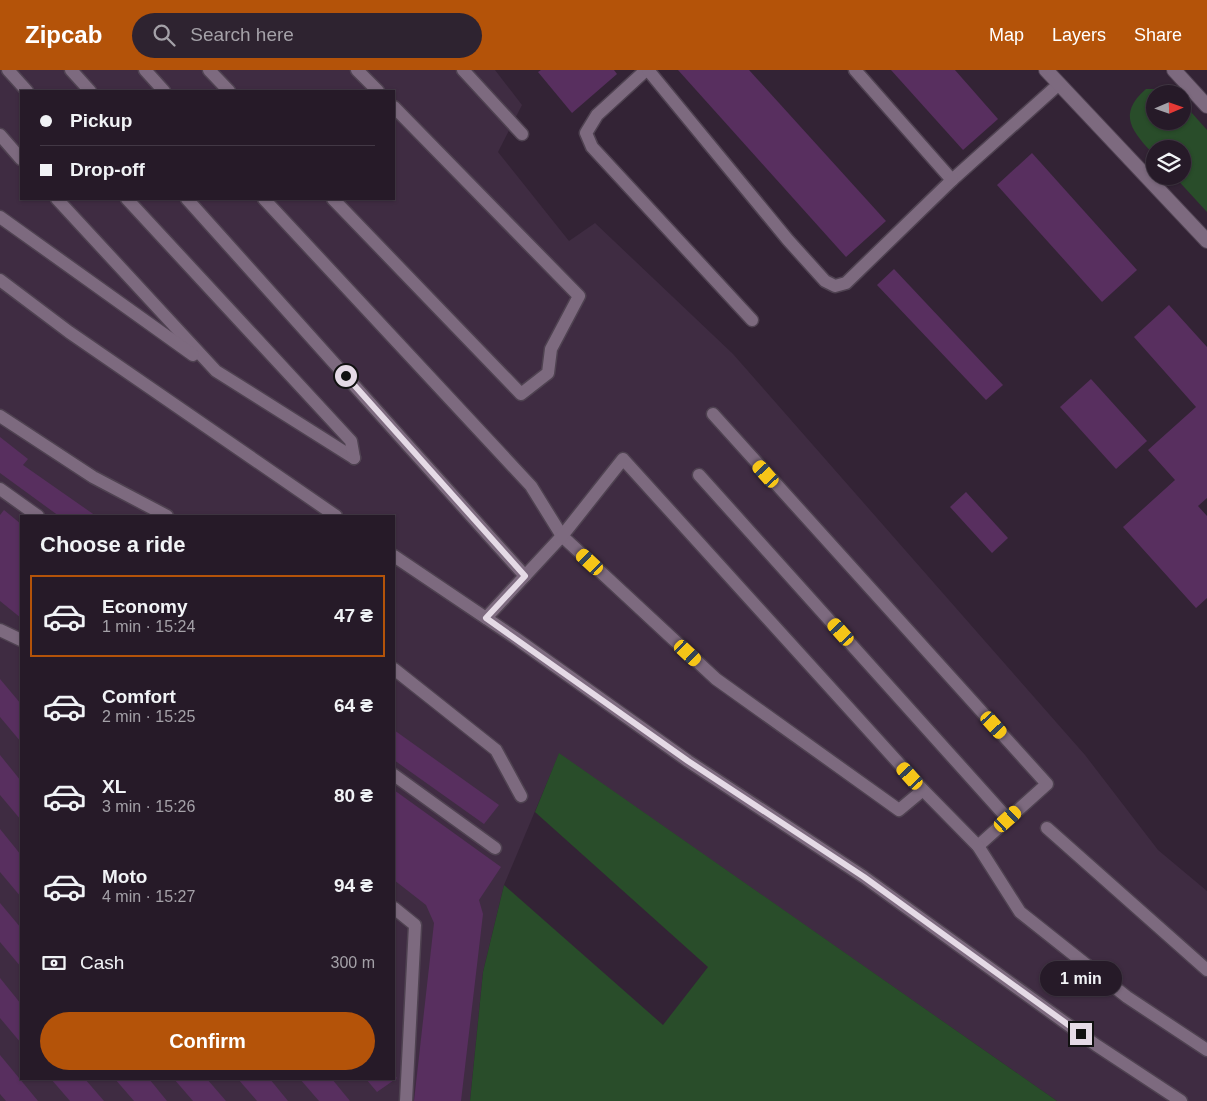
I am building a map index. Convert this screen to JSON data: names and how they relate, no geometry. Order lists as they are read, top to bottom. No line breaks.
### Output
{"north":"right","page":{"header":"Zipcab","search":"Search here","nav":["Map","Layers","Share"],"banner":["Pickup","Drop-off"],"heading":"Choose a ride","list":[{"name":"Economy","note":"1 min · 15:24","value":"47 ₴"},{"name":"Comfort","note":"2 min · 15:25","value":"64 ₴"},{"name":"XL","note":"3 min · 15:26","value":"80 ₴"},{"name":"Moto","note":"4 min · 15:27","value":"94 ₴"}],"pay":["Cash","300 m"],"bubble":"1 min","buttons":"Confirm"}}
